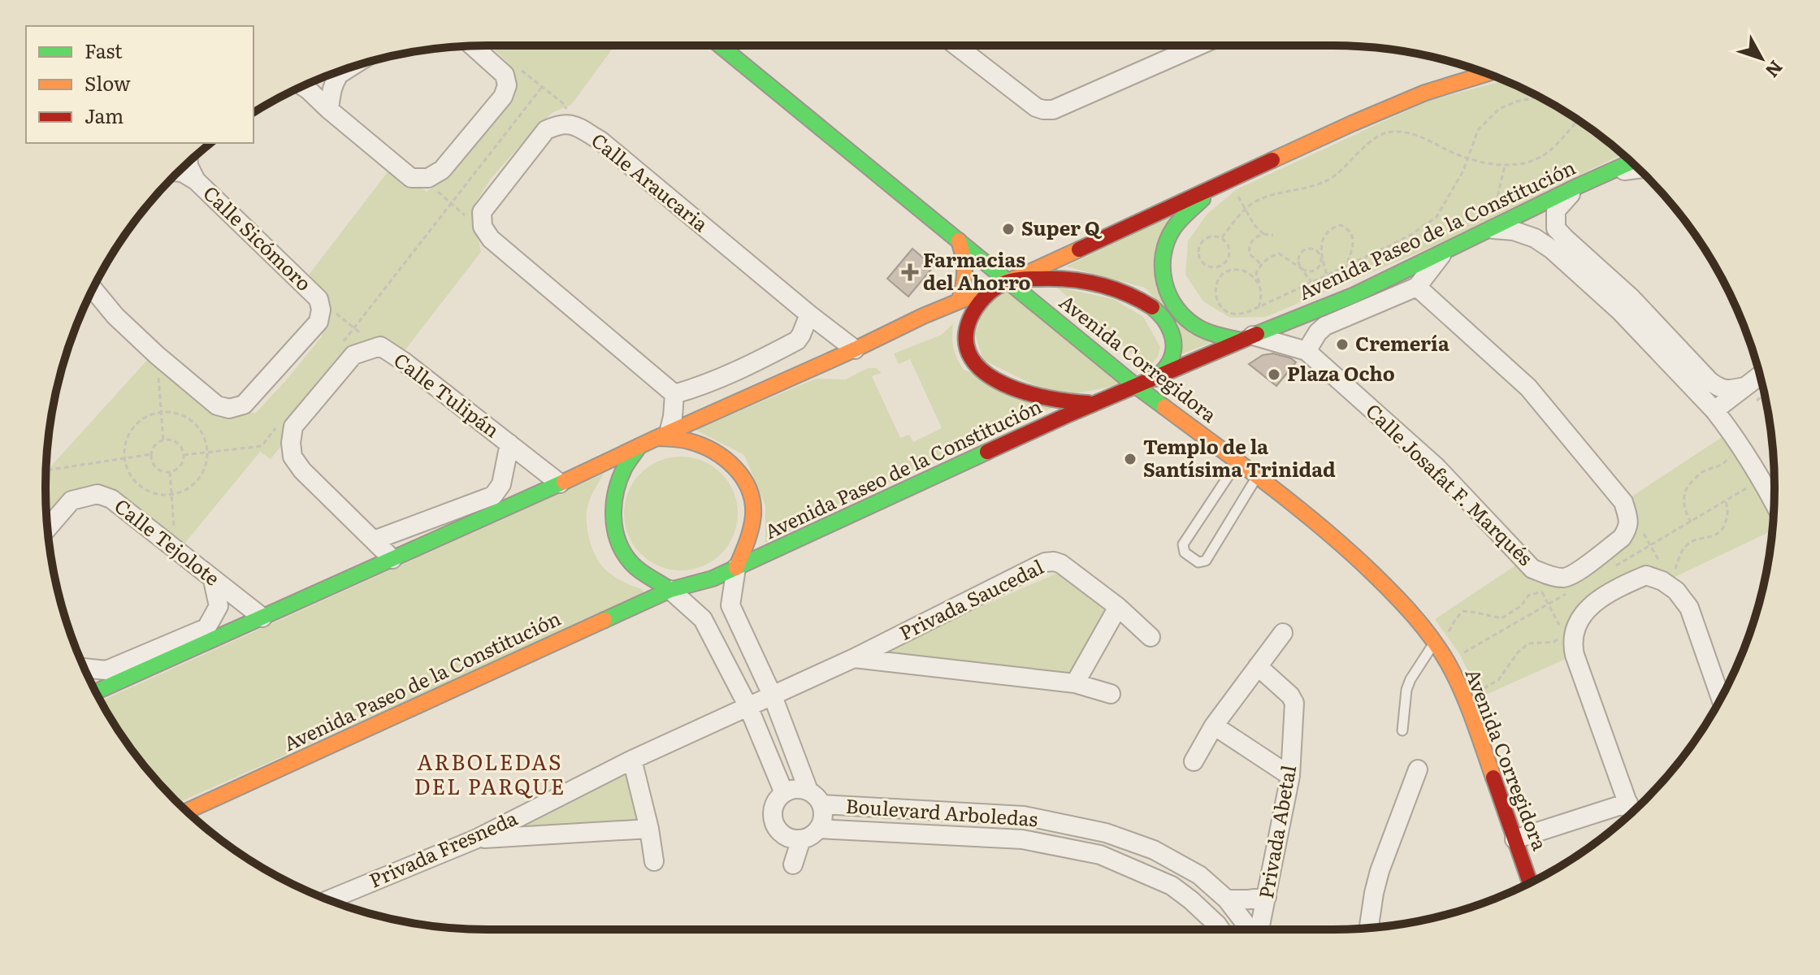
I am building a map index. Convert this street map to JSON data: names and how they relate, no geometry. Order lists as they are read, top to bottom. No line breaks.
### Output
{"streets":{"street":["Calle Araucaria","Avenida Paseo de la Constitución","Calle Sicómoro","Avenida Corregidora","Calle Tulipán","Calle Josafat F. Marqués","Calle Tejolote","Privada Saucedal","Boulevard Arboledas","Privada Abetal","Privada Fresneda"]},"crossings":[["Avenida Paseo de la Constitución","Avenida Corregidora"],["Avenida Paseo de la Constitución","Calle Josafat F. Marqués"],["Privada Saucedal","Privada Fresneda"]],"districts":["ARBOLEDAS DEL PARQUE"],"places":{"other":["Super Q","Cremería","Plaza Ocho","Templo de la Santísima Trinidad"],"health":["Farmacias del Ahorro"]},"legend":["Fast","Slow","Jam"],"north":"bottom right"}
